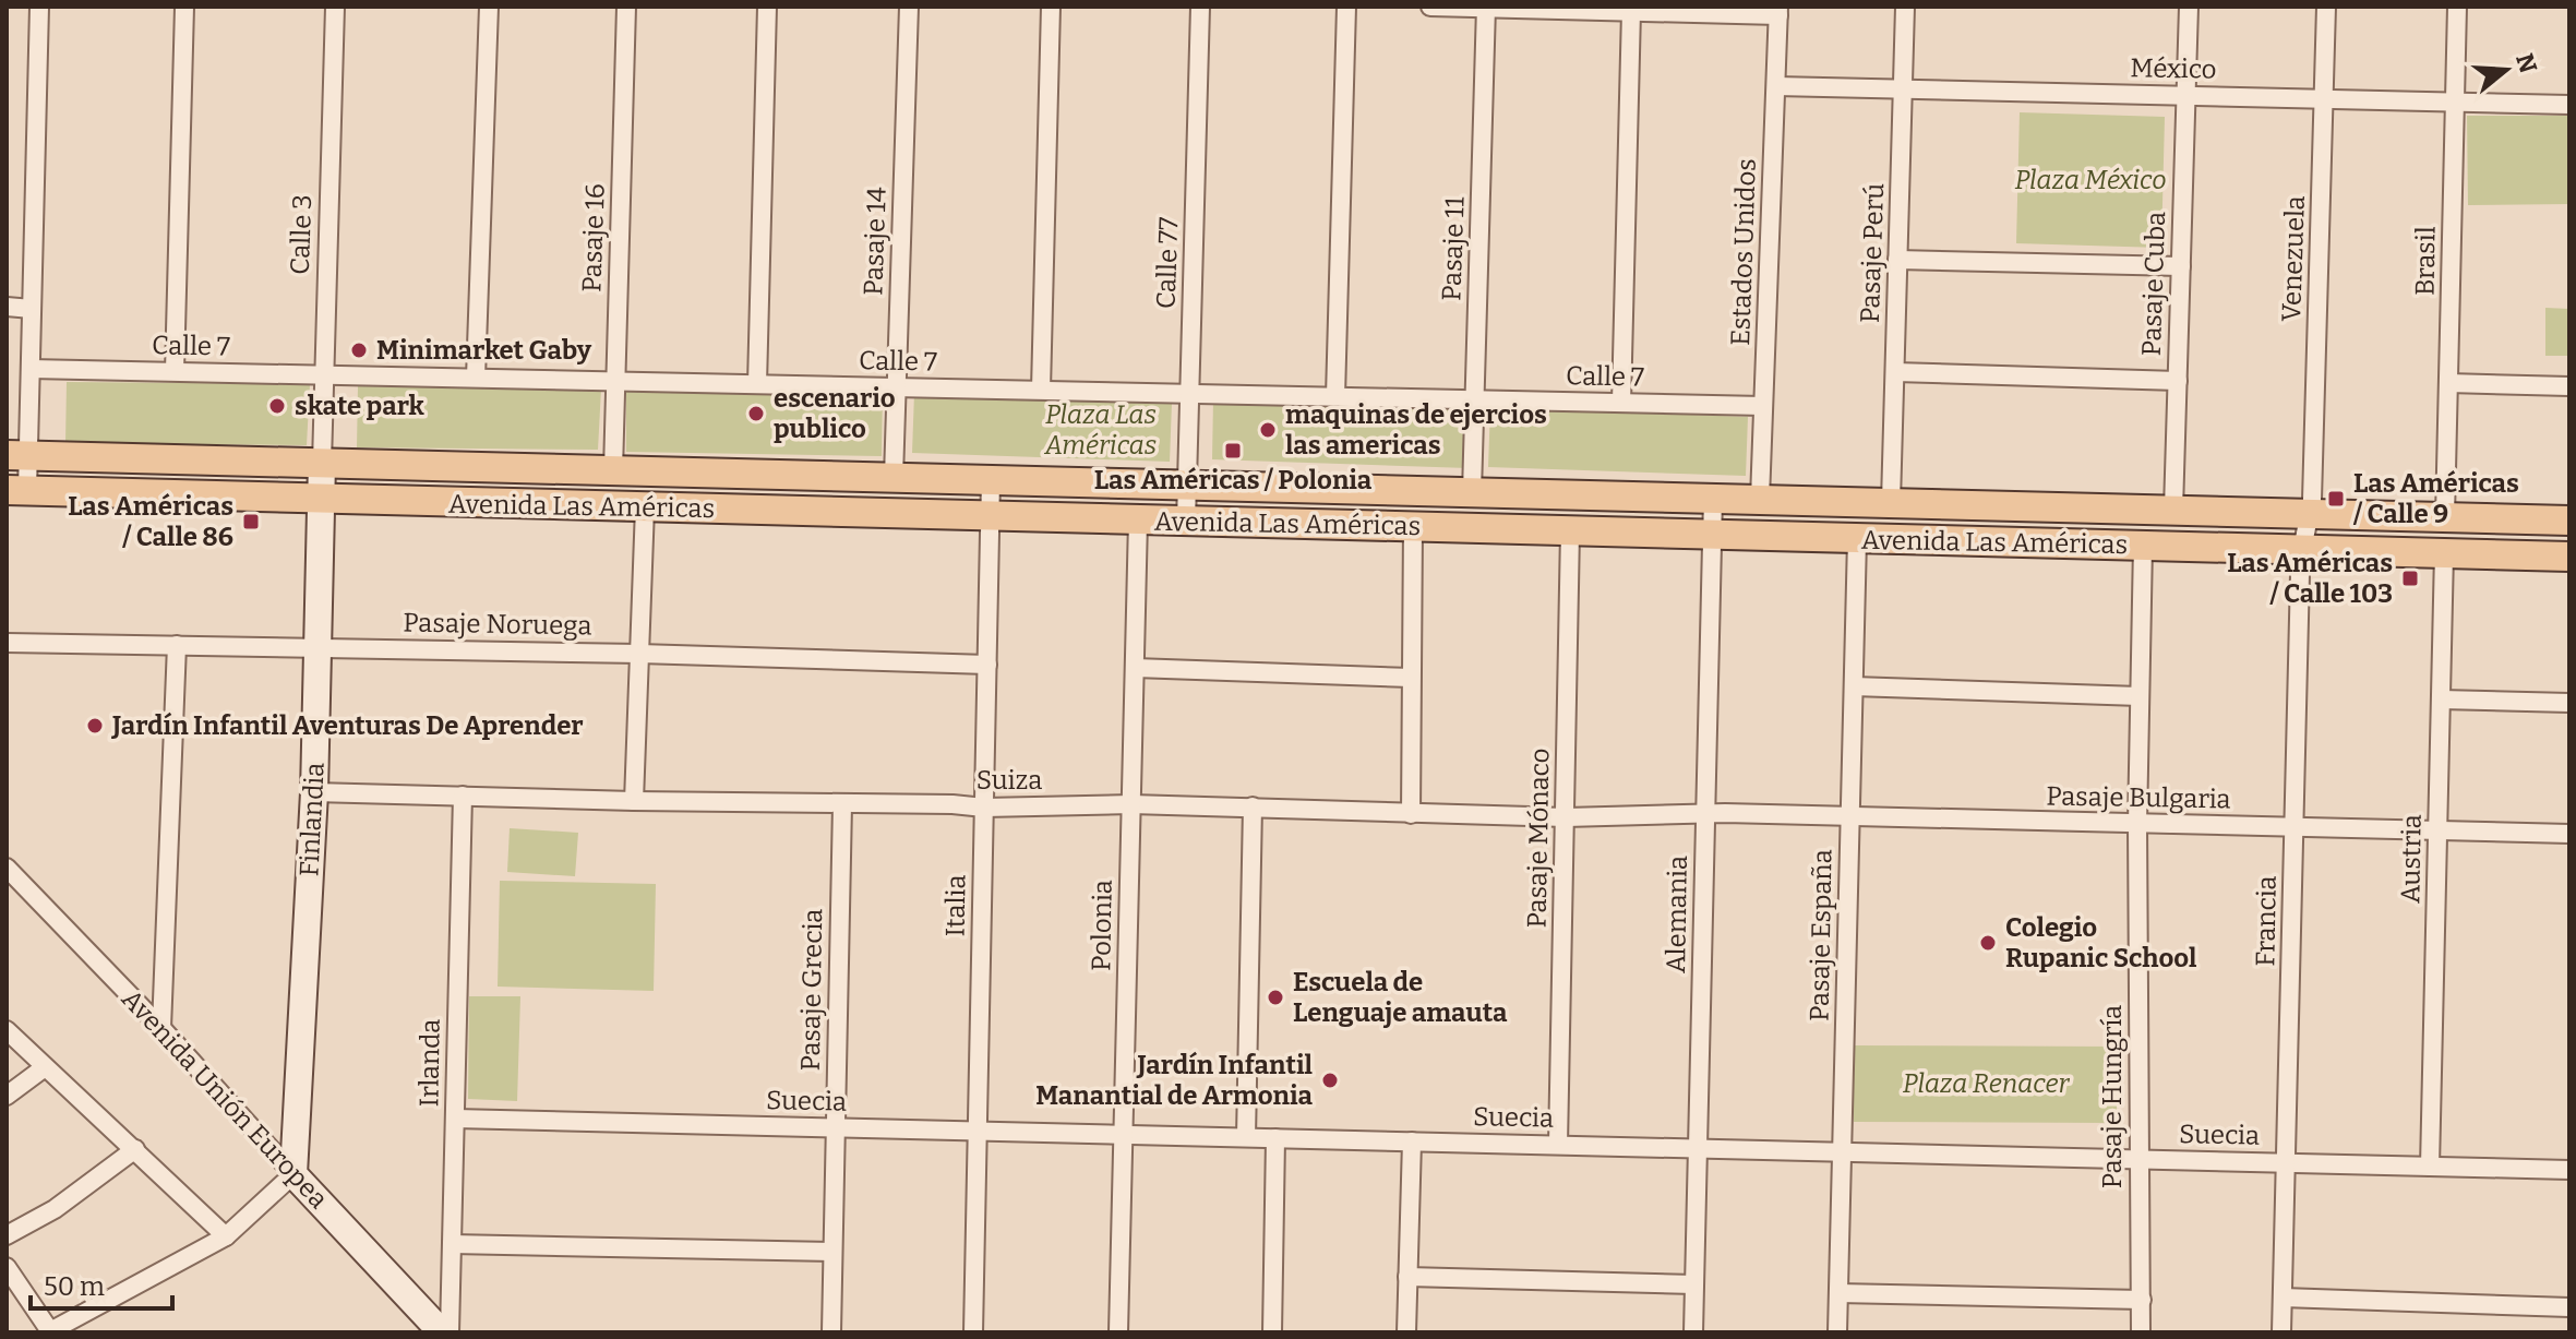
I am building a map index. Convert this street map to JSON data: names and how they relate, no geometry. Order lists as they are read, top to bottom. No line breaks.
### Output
{"streets":{"main road":["Avenida Las Américas"],"street":["México","Calle 3","Pasaje 16","Pasaje 14","Pasaje 11","Estados Unidos","Pasaje Perú","Venezuela","Brasil","Calle 77","Pasaje Cuba","Calle 7","Pasaje Noruega","Suiza","Pasaje Bulgaria","Finlandia","Pasaje Mónaco","Austria","Italia","Alemania","Francia","Polonia","Pasaje España","Pasaje Grecia","Irlanda","Pasaje Hungría","Avenida Unión Europea","Suecia"]},"crossings":[["México","Estados Unidos"],["México","Pasaje Perú"],["México","Venezuela"],["México","Brasil"],["México","Pasaje Cuba"],["Calle 3","Calle 7"],["Calle 3","Avenida Las Américas"],["Calle 3","Finlandia"],["Pasaje 16","Calle 7"],["Pasaje 16","Avenida Las Américas"],["Pasaje 14","Calle 7"],["Pasaje 14","Avenida Las Américas"],["Pasaje 11","Calle 7"],["Pasaje 11","Avenida Las Américas"],["Estados Unidos","Calle 7"],["Estados Unidos","Avenida Las Américas"],["Pasaje Perú","Avenida Las Américas"],["Venezuela","Avenida Las Américas"],["Venezuela","Francia"],["Brasil","Avenida Las Américas"],["Calle 77","Calle 7"],["Calle 77","Avenida Las Américas"],["Pasaje Cuba","Avenida Las Américas"],["Avenida Las Américas","Finlandia"],["Avenida Las Américas","Pasaje Mónaco"],["Avenida Las Américas","Austria"],["Avenida Las Américas","Italia"],["Avenida Las Américas","Alemania"],["Avenida Las Américas","Francia"],["Avenida Las Américas","Polonia"],["Avenida Las Américas","Pasaje España"],["Avenida Las Américas","Pasaje Hungría"],["Pasaje Noruega","Finlandia"],["Pasaje Noruega","Italia"],["Suiza","Pasaje Bulgaria"],["Suiza","Finlandia"],["Suiza","Pasaje Mónaco"],["Suiza","Italia"],["Suiza","Alemania"],["Suiza","Polonia"],["Suiza","Pasaje Grecia"],["Suiza","Irlanda"],["Pasaje Bulgaria","Austria"],["Pasaje Bulgaria","Alemania"],["Pasaje Bulgaria","Francia"],["Pasaje Bulgaria","Pasaje España"],["Pasaje Bulgaria","Pasaje Hungría"],["Finlandia","Avenida Unión Europea"],["Pasaje Mónaco","Suecia"],["Austria","Suecia"],["Italia","Suecia"],["Alemania","Suecia"],["Francia","Suecia"],["Polonia","Suecia"],["Pasaje España","Suecia"],["Pasaje Grecia","Suecia"],["Irlanda","Suecia"],["Pasaje Hungría","Suecia"]],"parks":["Plaza México","Plaza Las Américas","Plaza Renacer"],"places":{"other":["Minimarket Gaby","skate park","escenario publico","maquinas de ejercios las americas","Jardín Infantil Aventuras De Aprender","Colegio Rupanic School","Escuela de Lenguaje amauta","Jardín Infantil Manantial de Armonia"],"transit":["Las Américas / Polonia","Las Américas / Calle 9","Las Américas / Calle 86","Las Américas / Calle 103"]},"scale_bar":"50 m","north":"right"}
